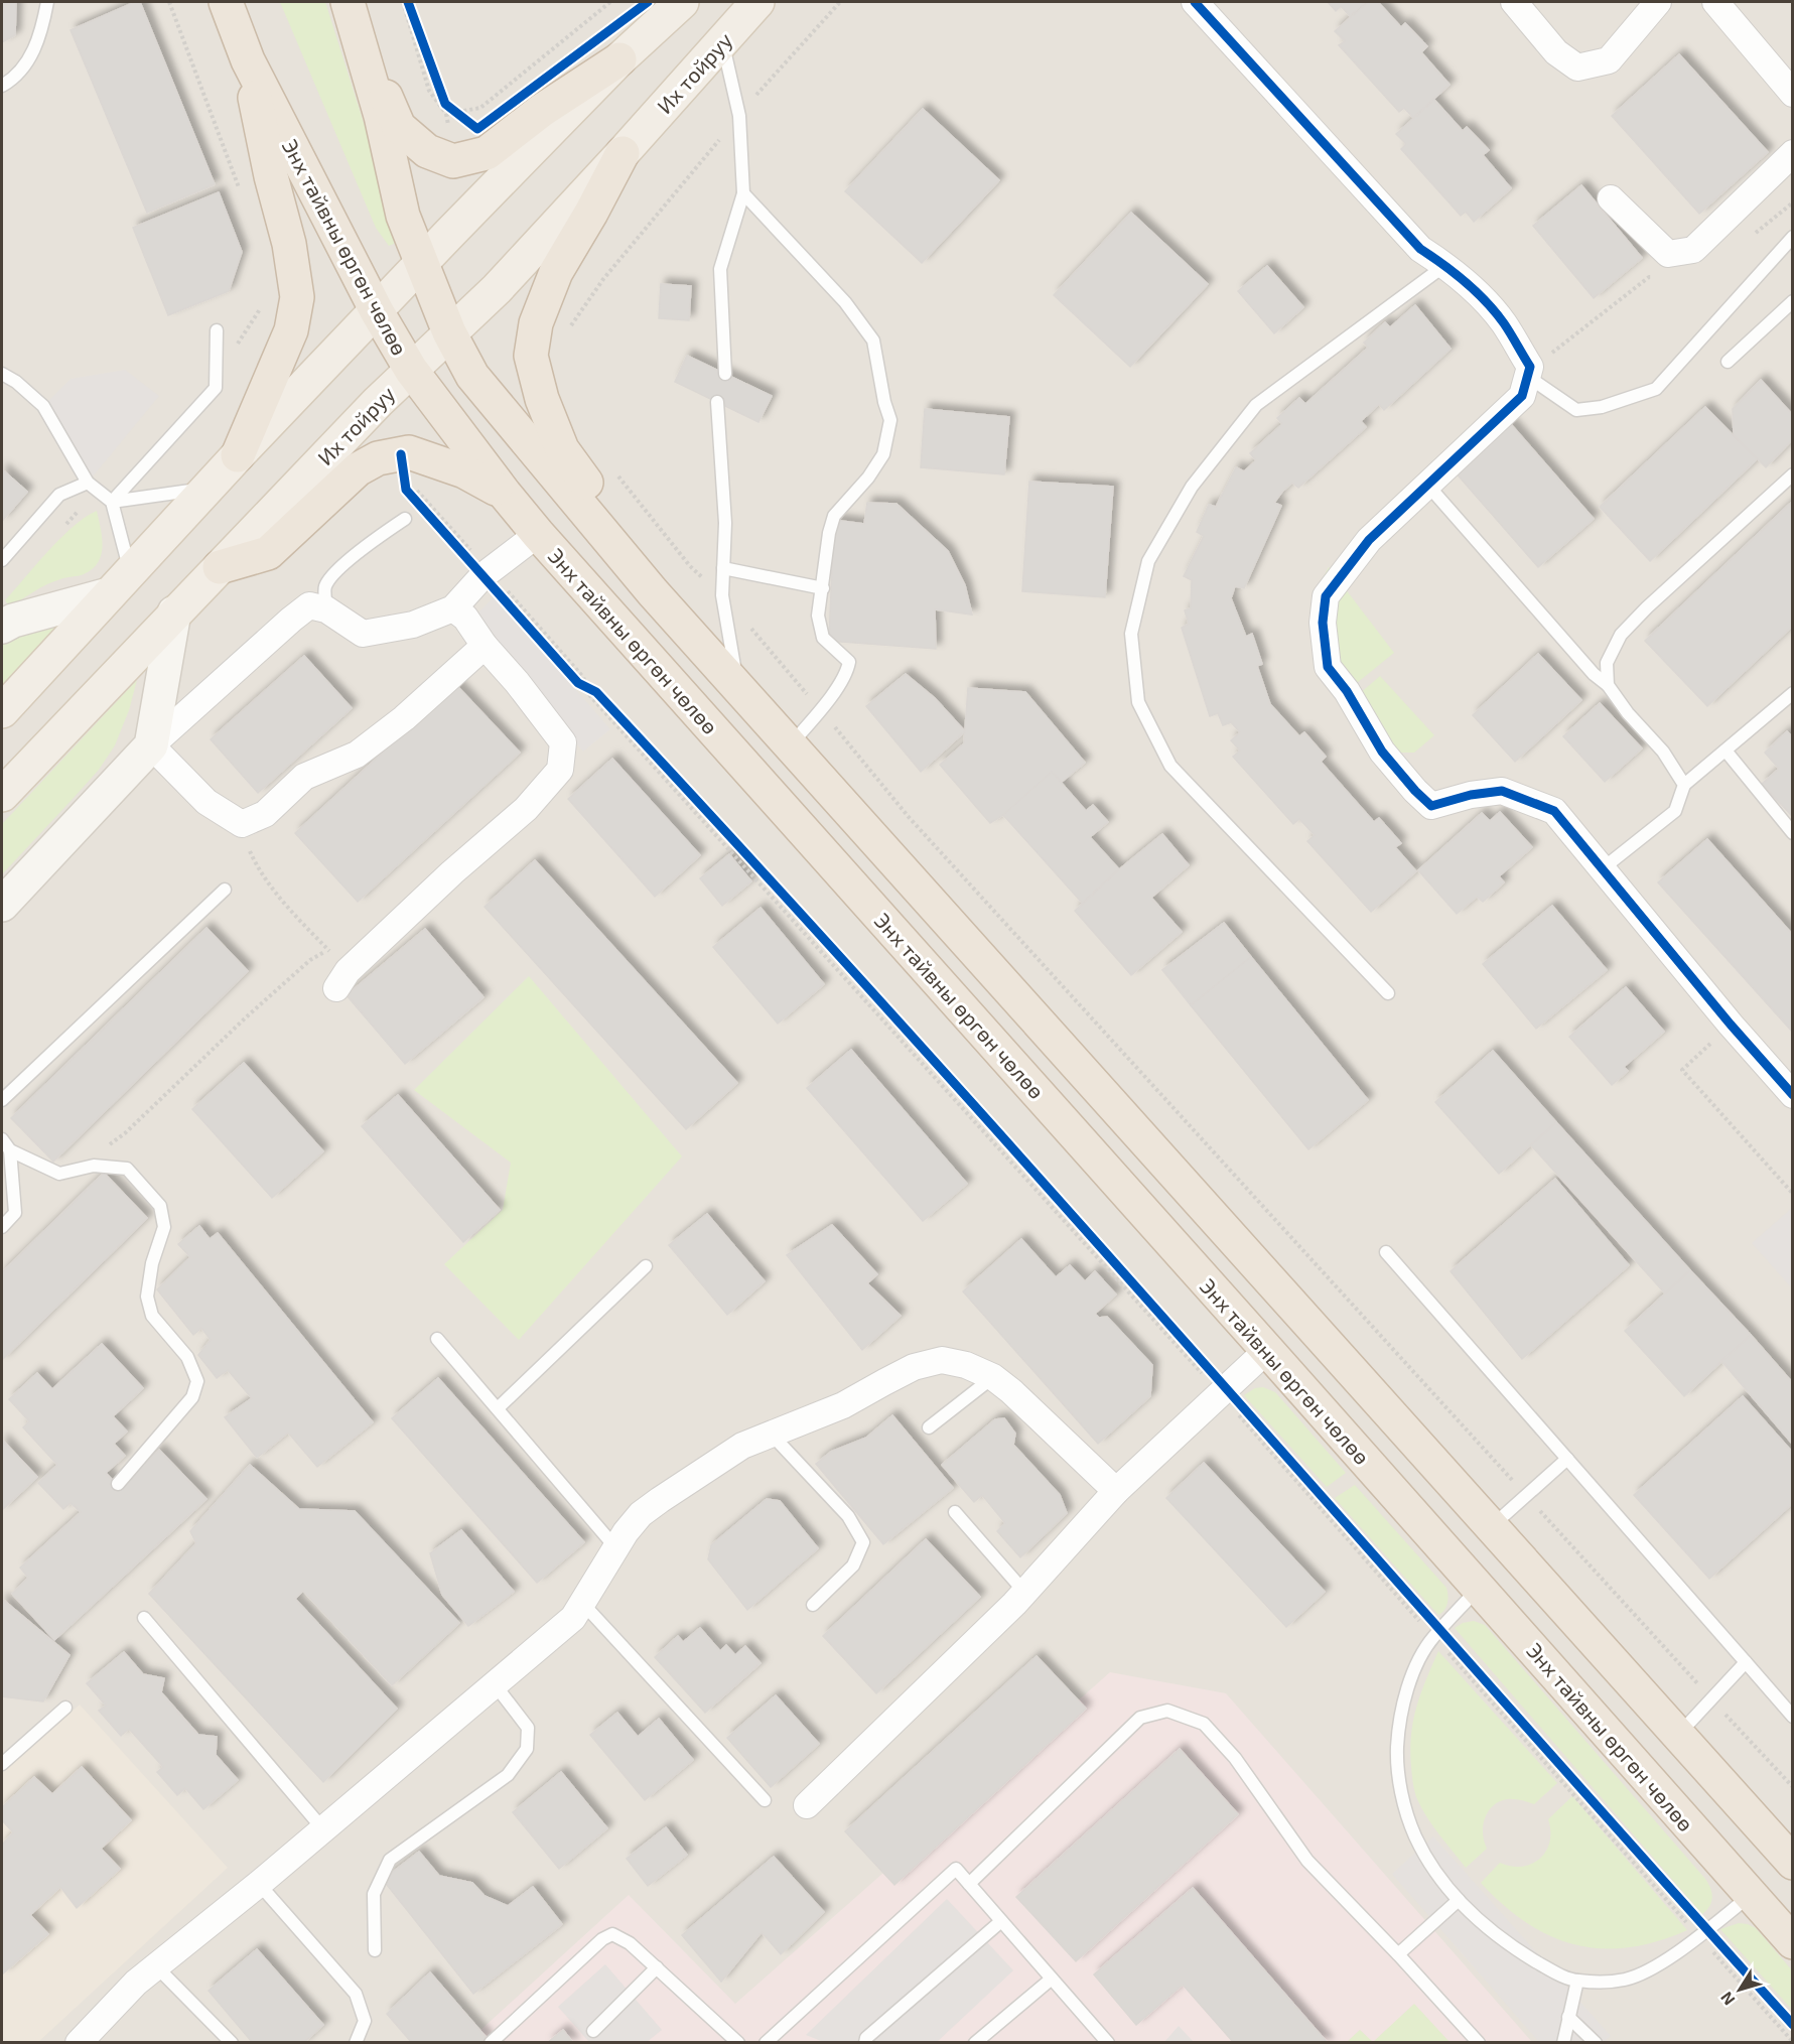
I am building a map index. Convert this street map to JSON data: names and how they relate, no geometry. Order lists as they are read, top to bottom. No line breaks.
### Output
{"streets":{"highway":["Энх тайвны өргөн чөлөө"],"main road":["Их тойруу"]},"crossings":[["Их тойруу","Энх тайвны өргөн чөлөө"]],"north":"bottom left"}
